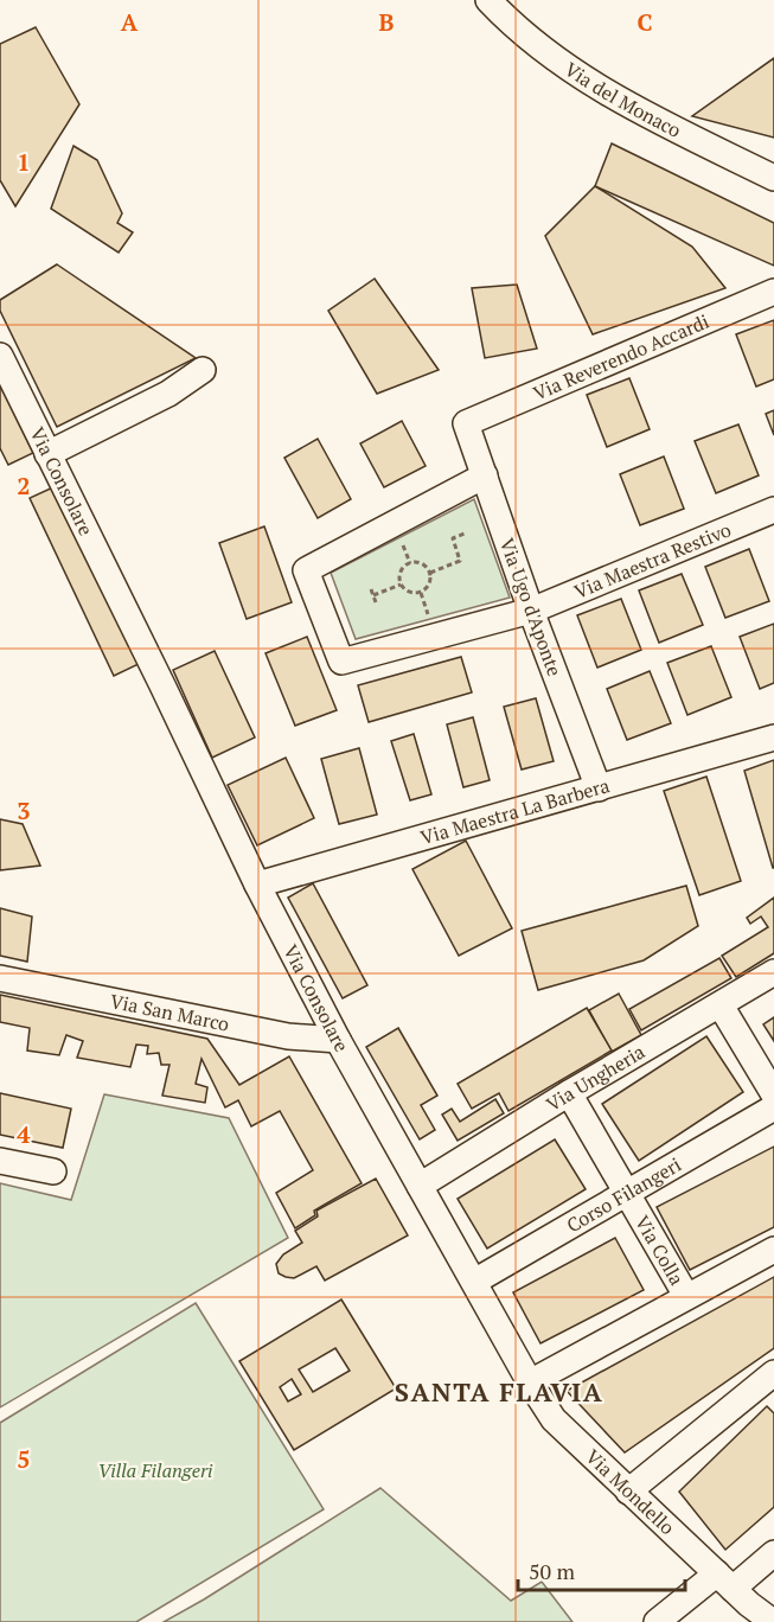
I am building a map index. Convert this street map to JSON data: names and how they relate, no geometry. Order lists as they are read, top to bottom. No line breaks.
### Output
{"streets":{"street":["Via del Monaco","Via Reverendo Accardi","Via Consolare","Via Maestra Restivo","Via Ugo d'Aponte","Via Maestra La Barbera","Via San Marco","Via Ungheria","Corso Filangeri","Via Colla","Via Mondello"]},"crossings":[["Via Reverendo Accardi","Via Ugo d'Aponte"],["Via Consolare","Via Maestra La Barbera"],["Via Consolare","Via San Marco"],["Via Consolare","Via Ungheria"],["Via Consolare","Corso Filangeri"],["Via Consolare","Via Mondello"],["Via Maestra Restivo","Via Ugo d'Aponte"],["Via Ugo d'Aponte","Via Maestra La Barbera"],["Via Ungheria","Via Colla"],["Corso Filangeri","Via Colla"]],"districts":["SANTA FLAVIA"],"parks":["Villa Filangeri"],"scale_bar":"50 m","grid":{"columns":["A","B","C"],"rows":["1","2","3","4","5"]}}
